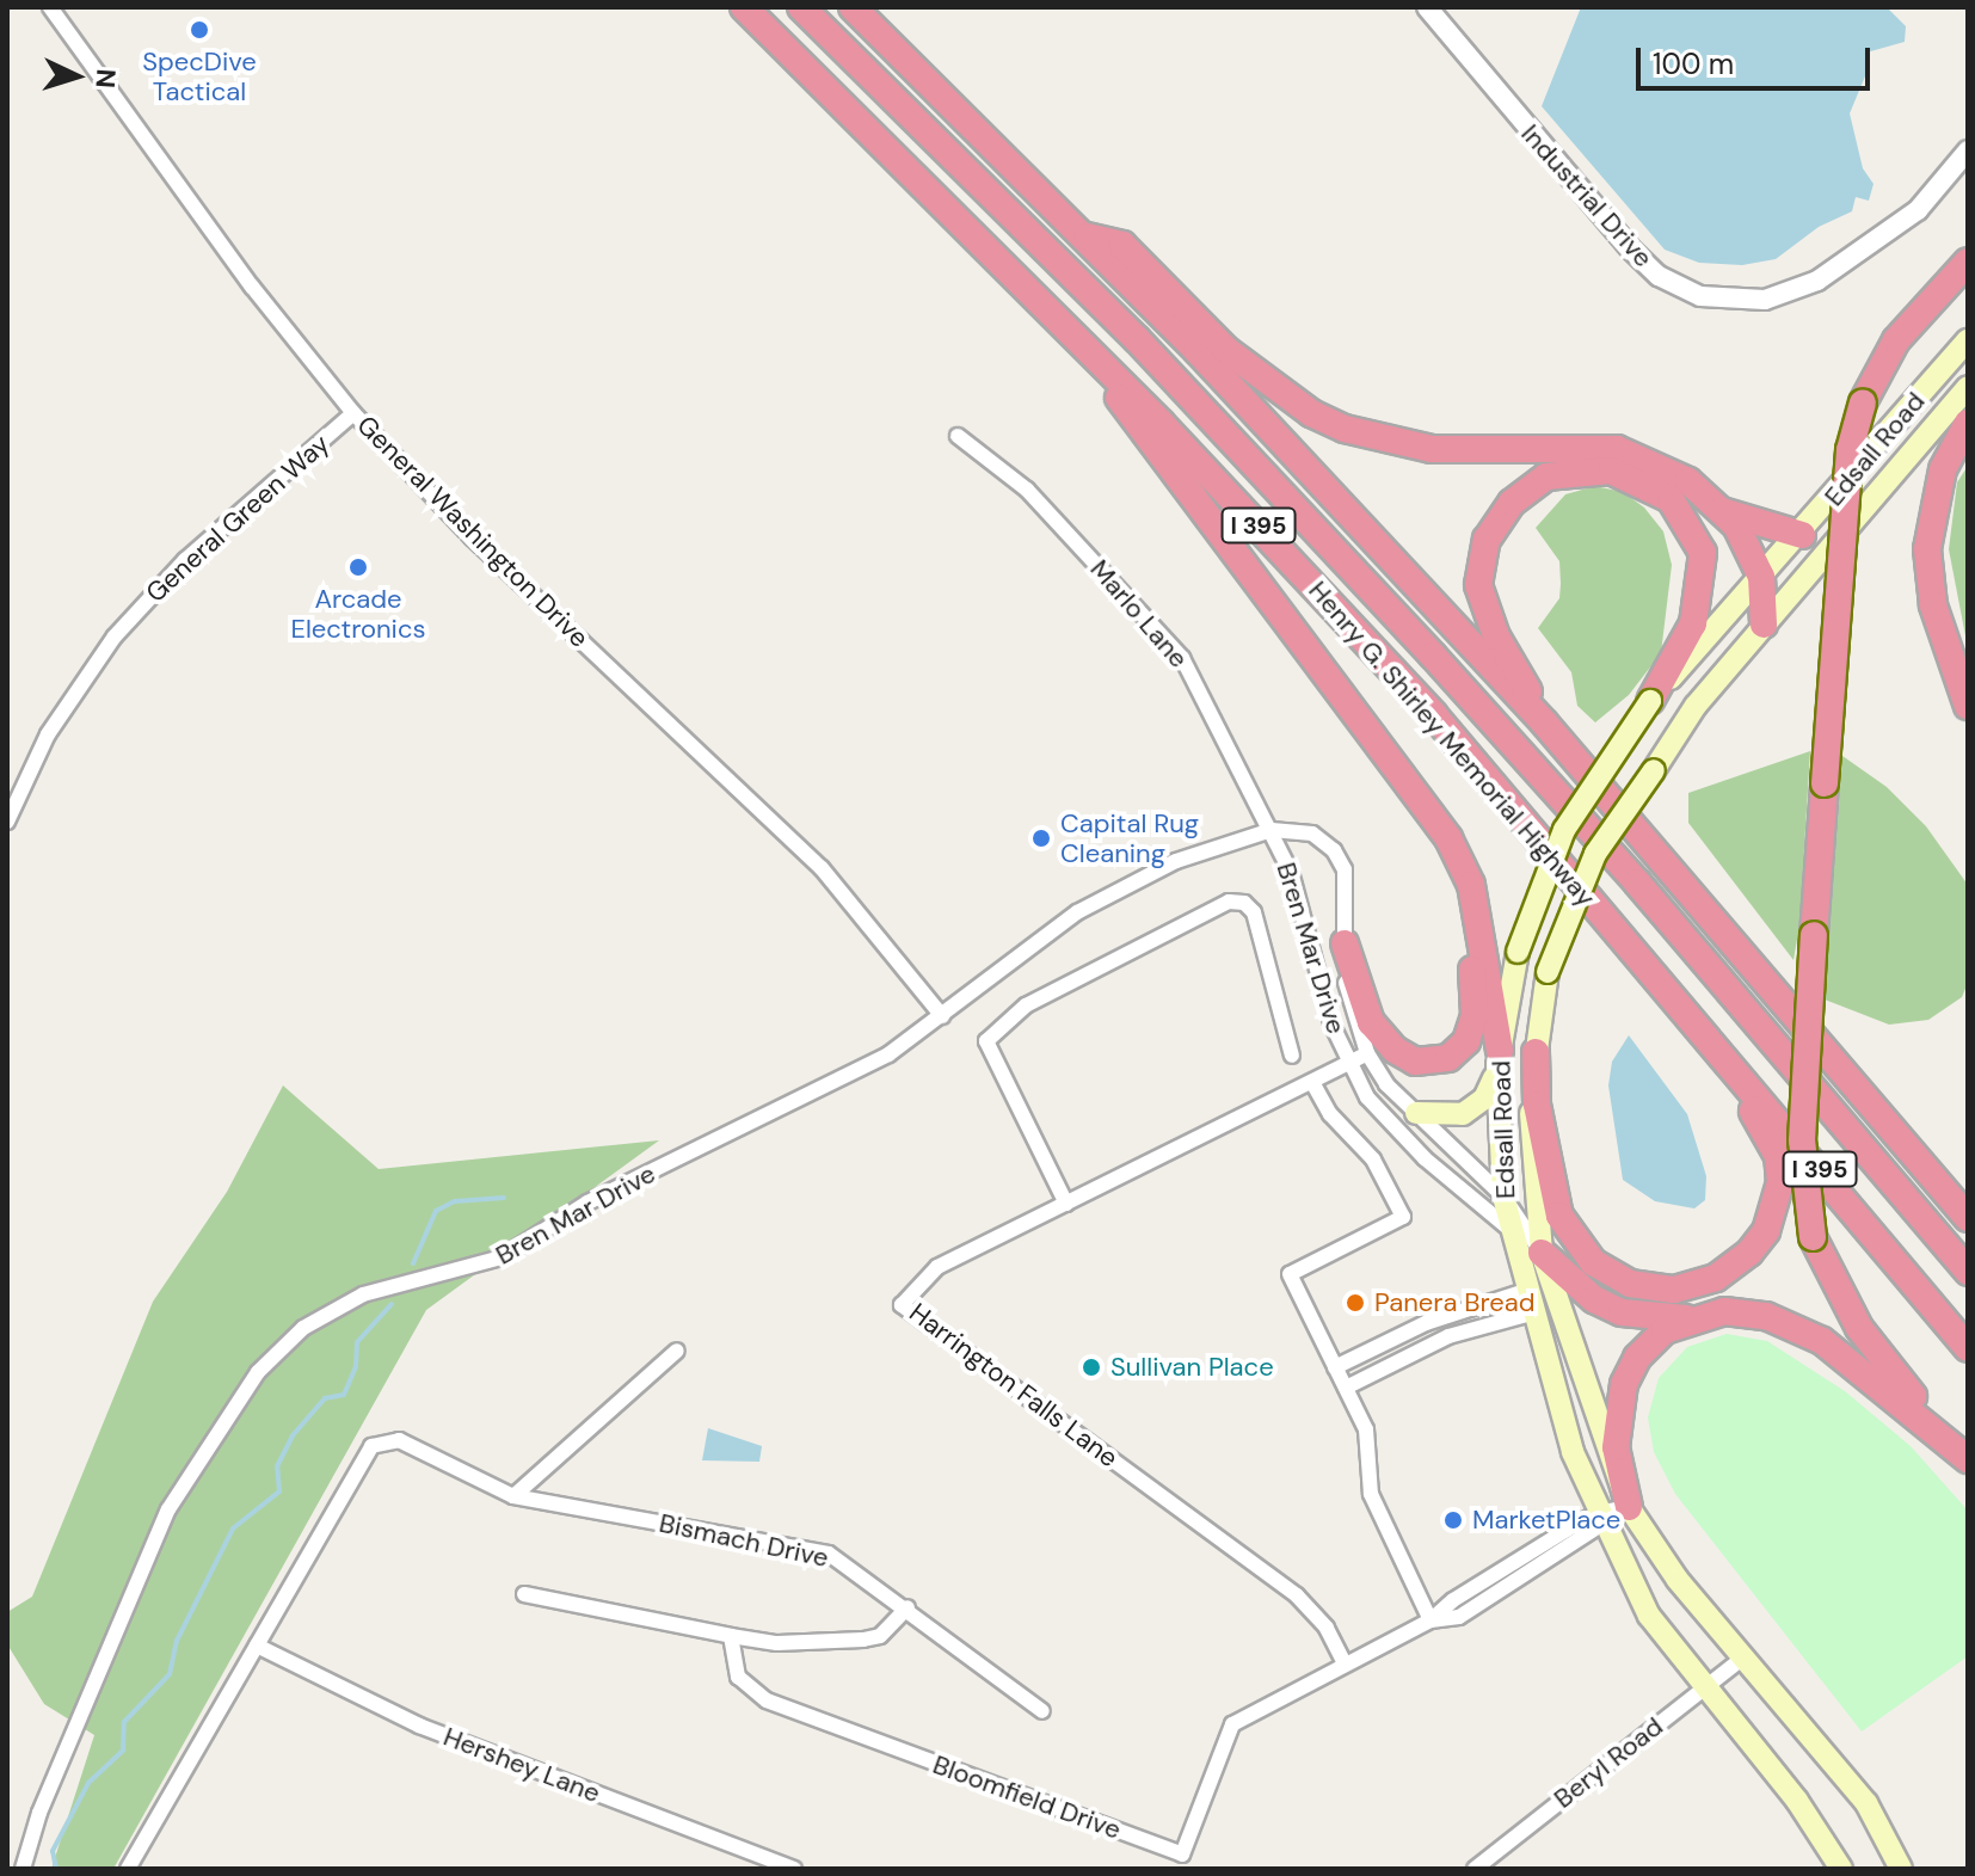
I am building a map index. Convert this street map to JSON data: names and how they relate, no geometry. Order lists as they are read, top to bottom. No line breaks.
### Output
{"streets":{"highway":["I 395","Henry G. Shirley Memorial Highway"],"main road":["Edsall Road"],"street":["Industrial Drive","General Green Way","General Washington Drive","Marlo Lane","Bren Mar Drive","Harrington Falls Lane","Bismach Drive","Beryl Road","Hershey Lane","Bloomfield Drive"]},"crossings":[["Edsall Road","Bren Mar Drive"],["Edsall Road","Beryl Road"],["Edsall Road","Bloomfield Drive"],["General Green Way","General Washington Drive"],["General Washington Drive","Bren Mar Drive"],["Marlo Lane","Bren Mar Drive"],["Bren Mar Drive","Harrington Falls Lane"],["Harrington Falls Lane","Bloomfield Drive"]],"places":["SpecDive Tactical","Arcade Electronics","Capital Rug Cleaning","Panera Bread","Sullivan Place","MarketPlace"],"scale_bar":"100 m","north":"right"}
